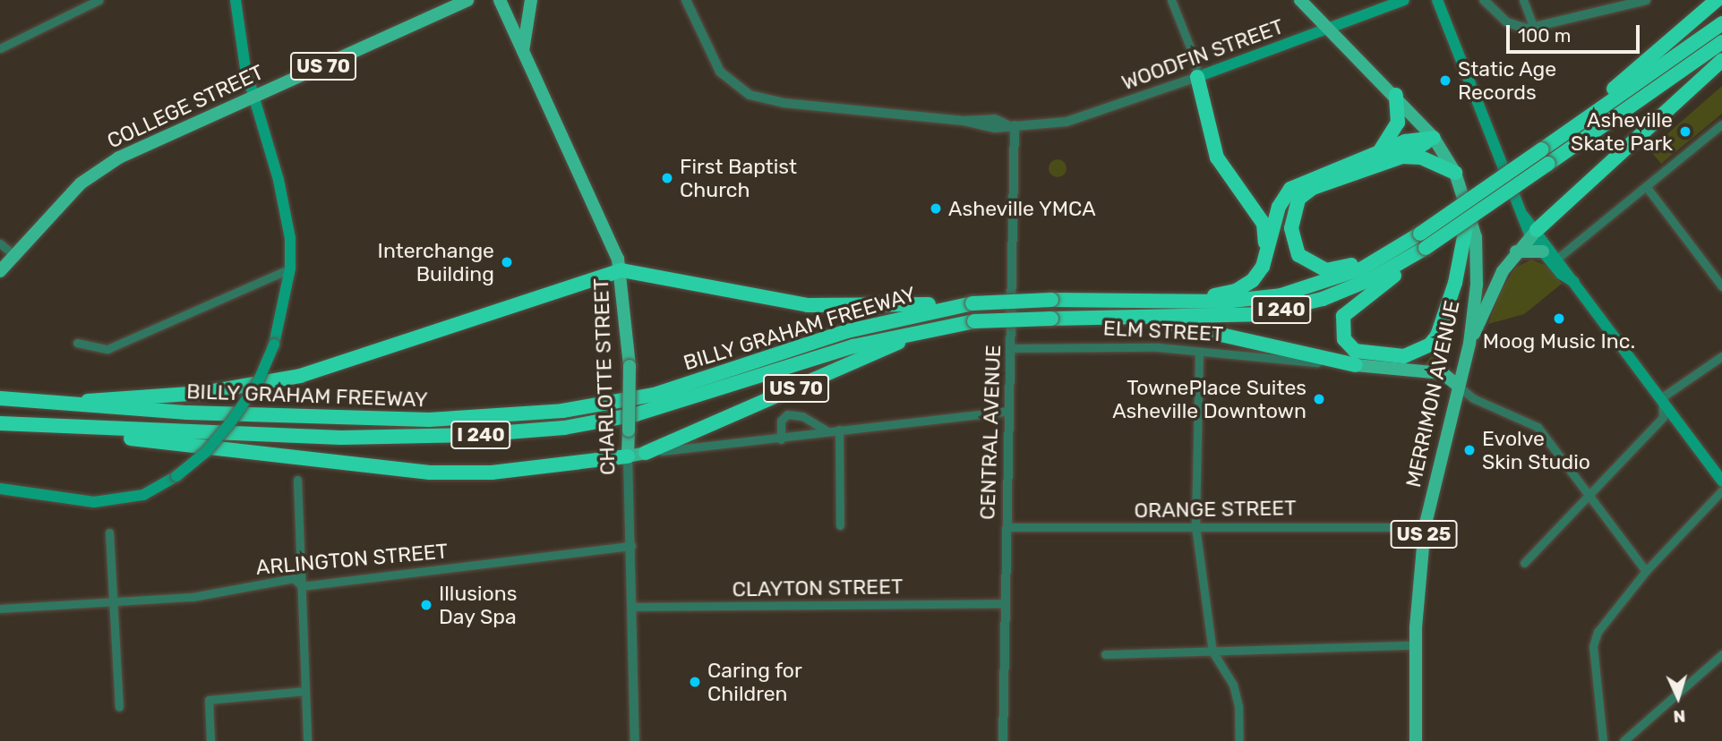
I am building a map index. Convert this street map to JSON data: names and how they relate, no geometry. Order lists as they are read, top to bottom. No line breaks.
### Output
{"streets":{"highway":["US 70","I 240","BILLY GRAHAM FREEWAY"],"main road":["WOODFIN STREET","COLLEGE STREET","ELM STREET","CHARLOTTE STREET","MERRIMON AVENUE","US 25"],"street":["CENTRAL AVENUE","ORANGE STREET","ARLINGTON STREET","CLAYTON STREET"]},"crossings":[["WOODFIN STREET","CENTRAL AVENUE"],["WOODFIN STREET","US 25"],["US 70","BILLY GRAHAM FREEWAY"],["US 70","CHARLOTTE STREET"],["ELM STREET","MERRIMON AVENUE"],["ELM STREET","CENTRAL AVENUE"],["CHARLOTTE STREET","ARLINGTON STREET"],["CHARLOTTE STREET","CLAYTON STREET"],["MERRIMON AVENUE","ORANGE STREET"],["MERRIMON AVENUE","US 25"],["CENTRAL AVENUE","ORANGE STREET"],["CENTRAL AVENUE","CLAYTON STREET"]],"places":["Static Age Records","Asheville Skate Park","First Baptist Church","Asheville YMCA","Interchange Building","Moog Music Inc.","TownePlace Suites Asheville Downtown","Evolve Skin Studio","Illusions Day Spa","Caring for Children"],"scale_bar":"100 m","north":"bottom"}
